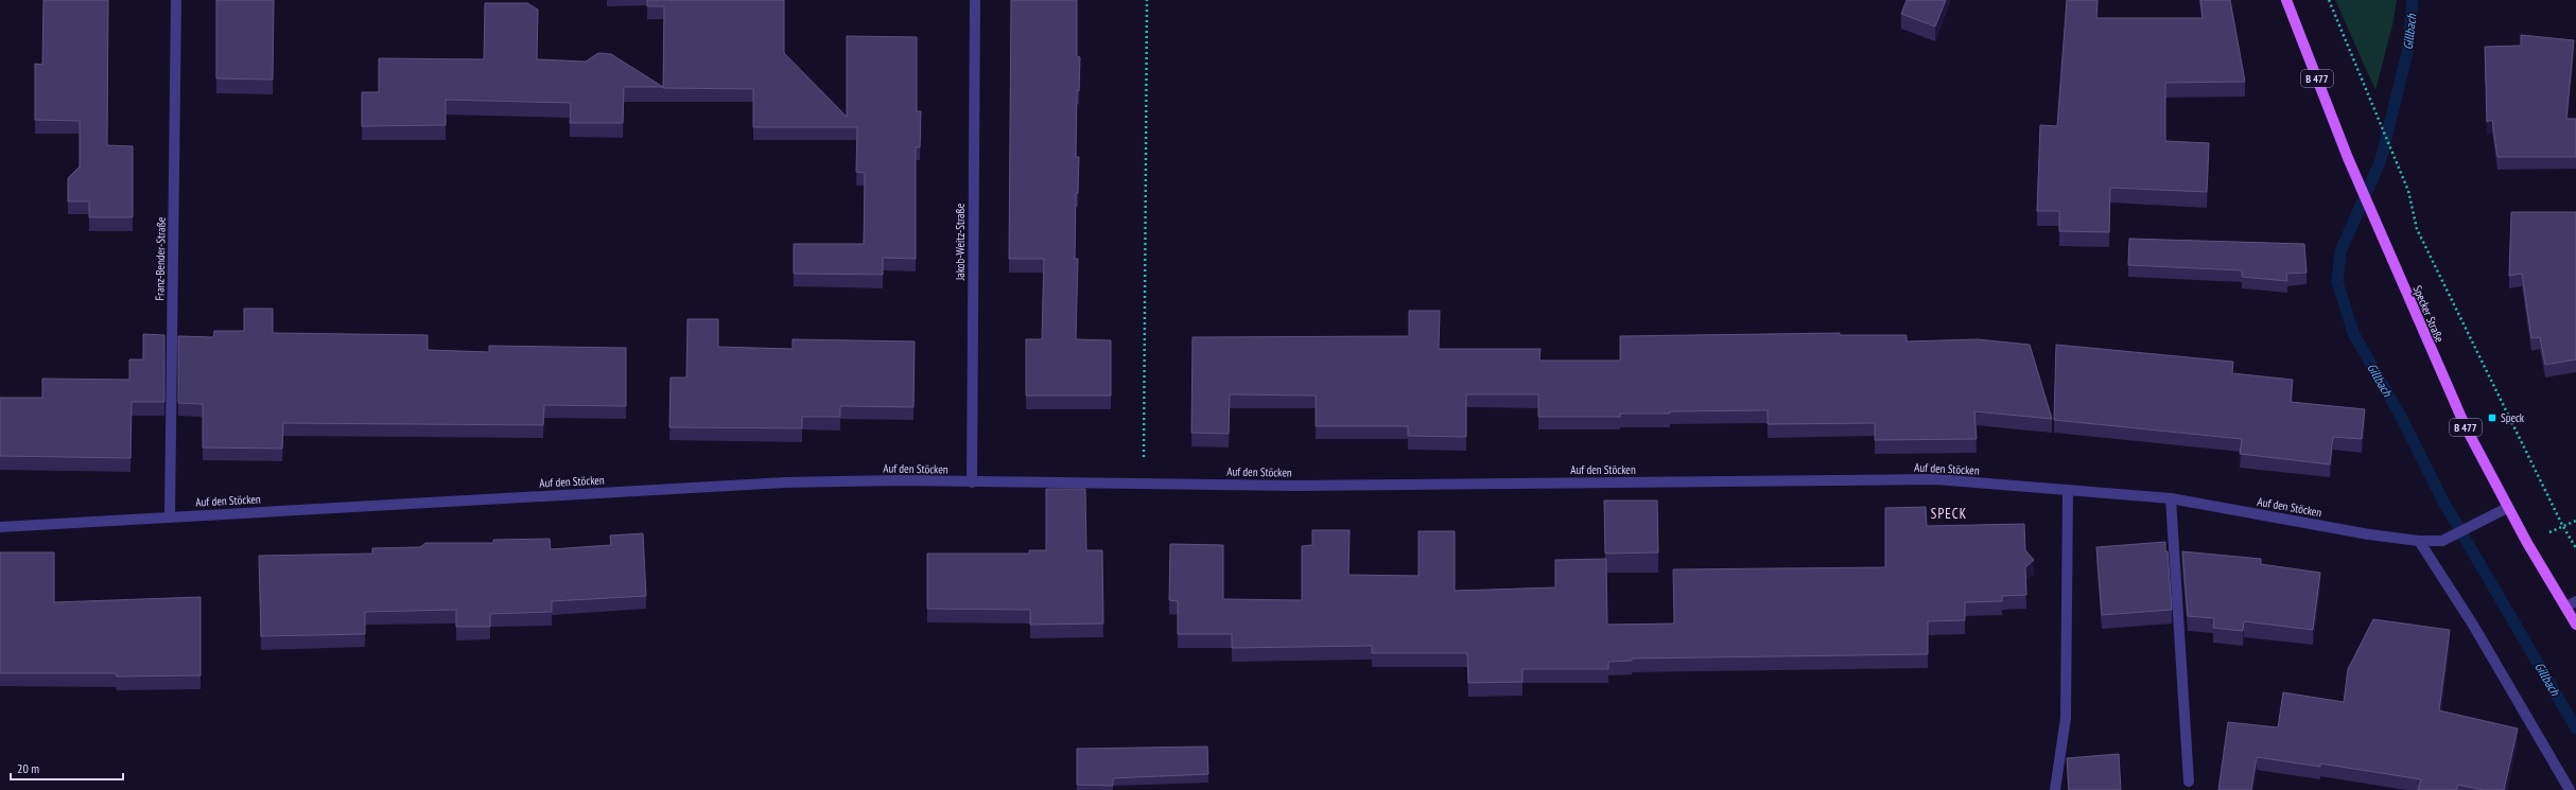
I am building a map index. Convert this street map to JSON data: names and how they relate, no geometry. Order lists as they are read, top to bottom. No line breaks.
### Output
{"streets":{"main road":["B 477","Specker Straße"],"street":["Jakob-Weitz-Straße","Franz-Bender-Straße","Auf den Stöcken"]},"crossings":[["Jakob-Weitz-Straße","Auf den Stöcken"],["Franz-Bender-Straße","Auf den Stöcken"],["Specker Straße","Auf den Stöcken"]],"districts":["SPECK"],"water":["Gillbach"],"places":{"transit":["Speck"]},"scale_bar":"20 m"}
